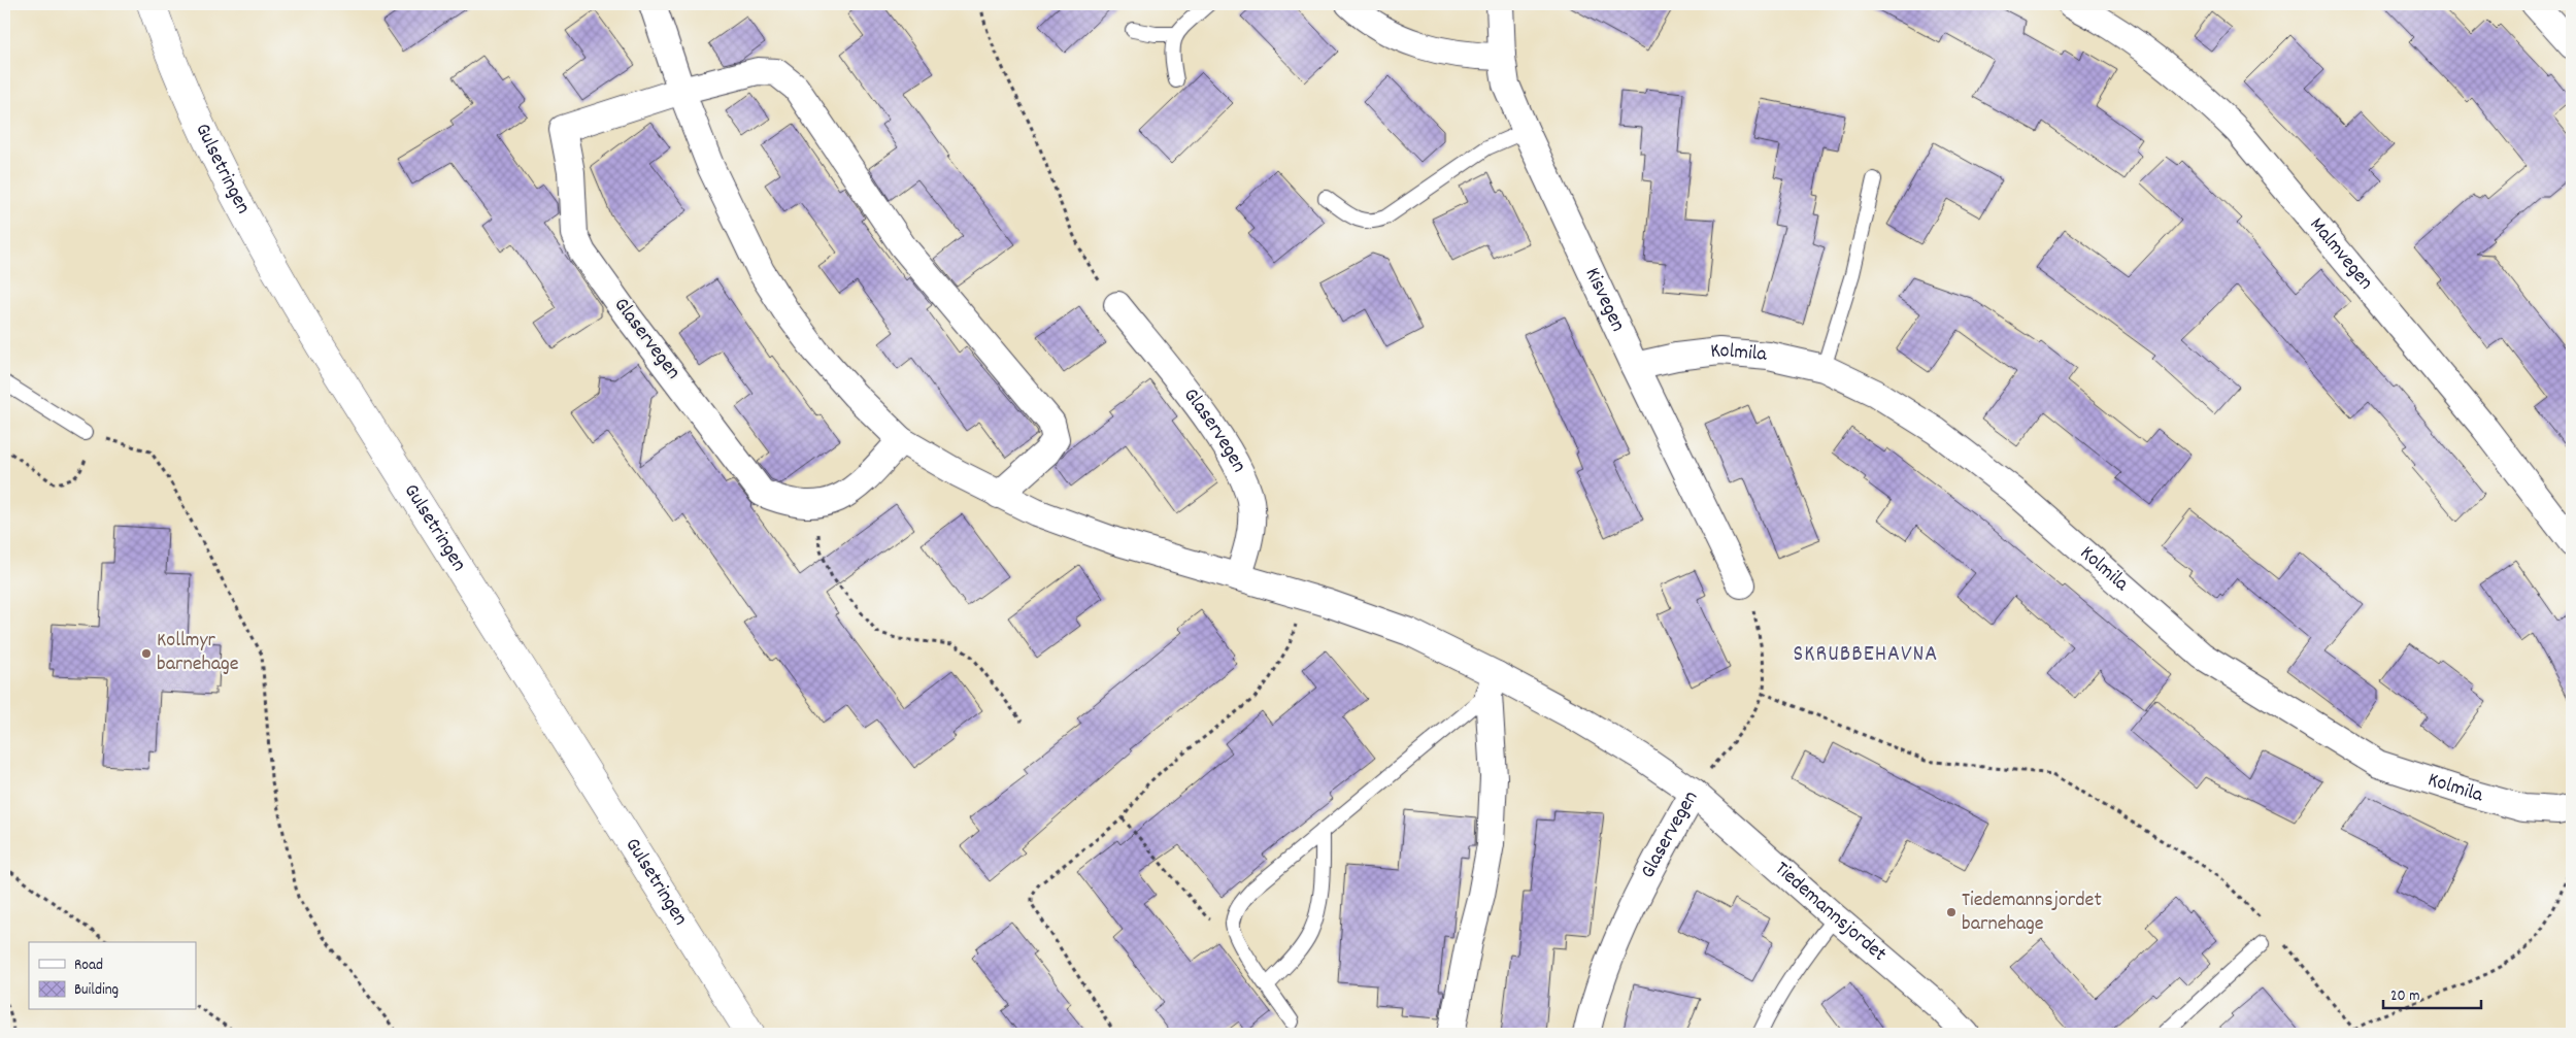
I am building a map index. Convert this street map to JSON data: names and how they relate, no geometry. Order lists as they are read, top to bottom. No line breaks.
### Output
{"streets":{"street":["Gulsetringen","Malmvegen","Kisvegen","Glaservegen","Kolmila","Tiedemannsjordet"]},"crossings":[["Kisvegen","Kolmila"],["Glaservegen","Tiedemannsjordet"]],"districts":["SKRUBBEHAVNA"],"places":["Kollmyr barnehage","Tiedemannsjordet barnehage"],"legend":["Road","Building"],"scale_bar":"20 m"}
